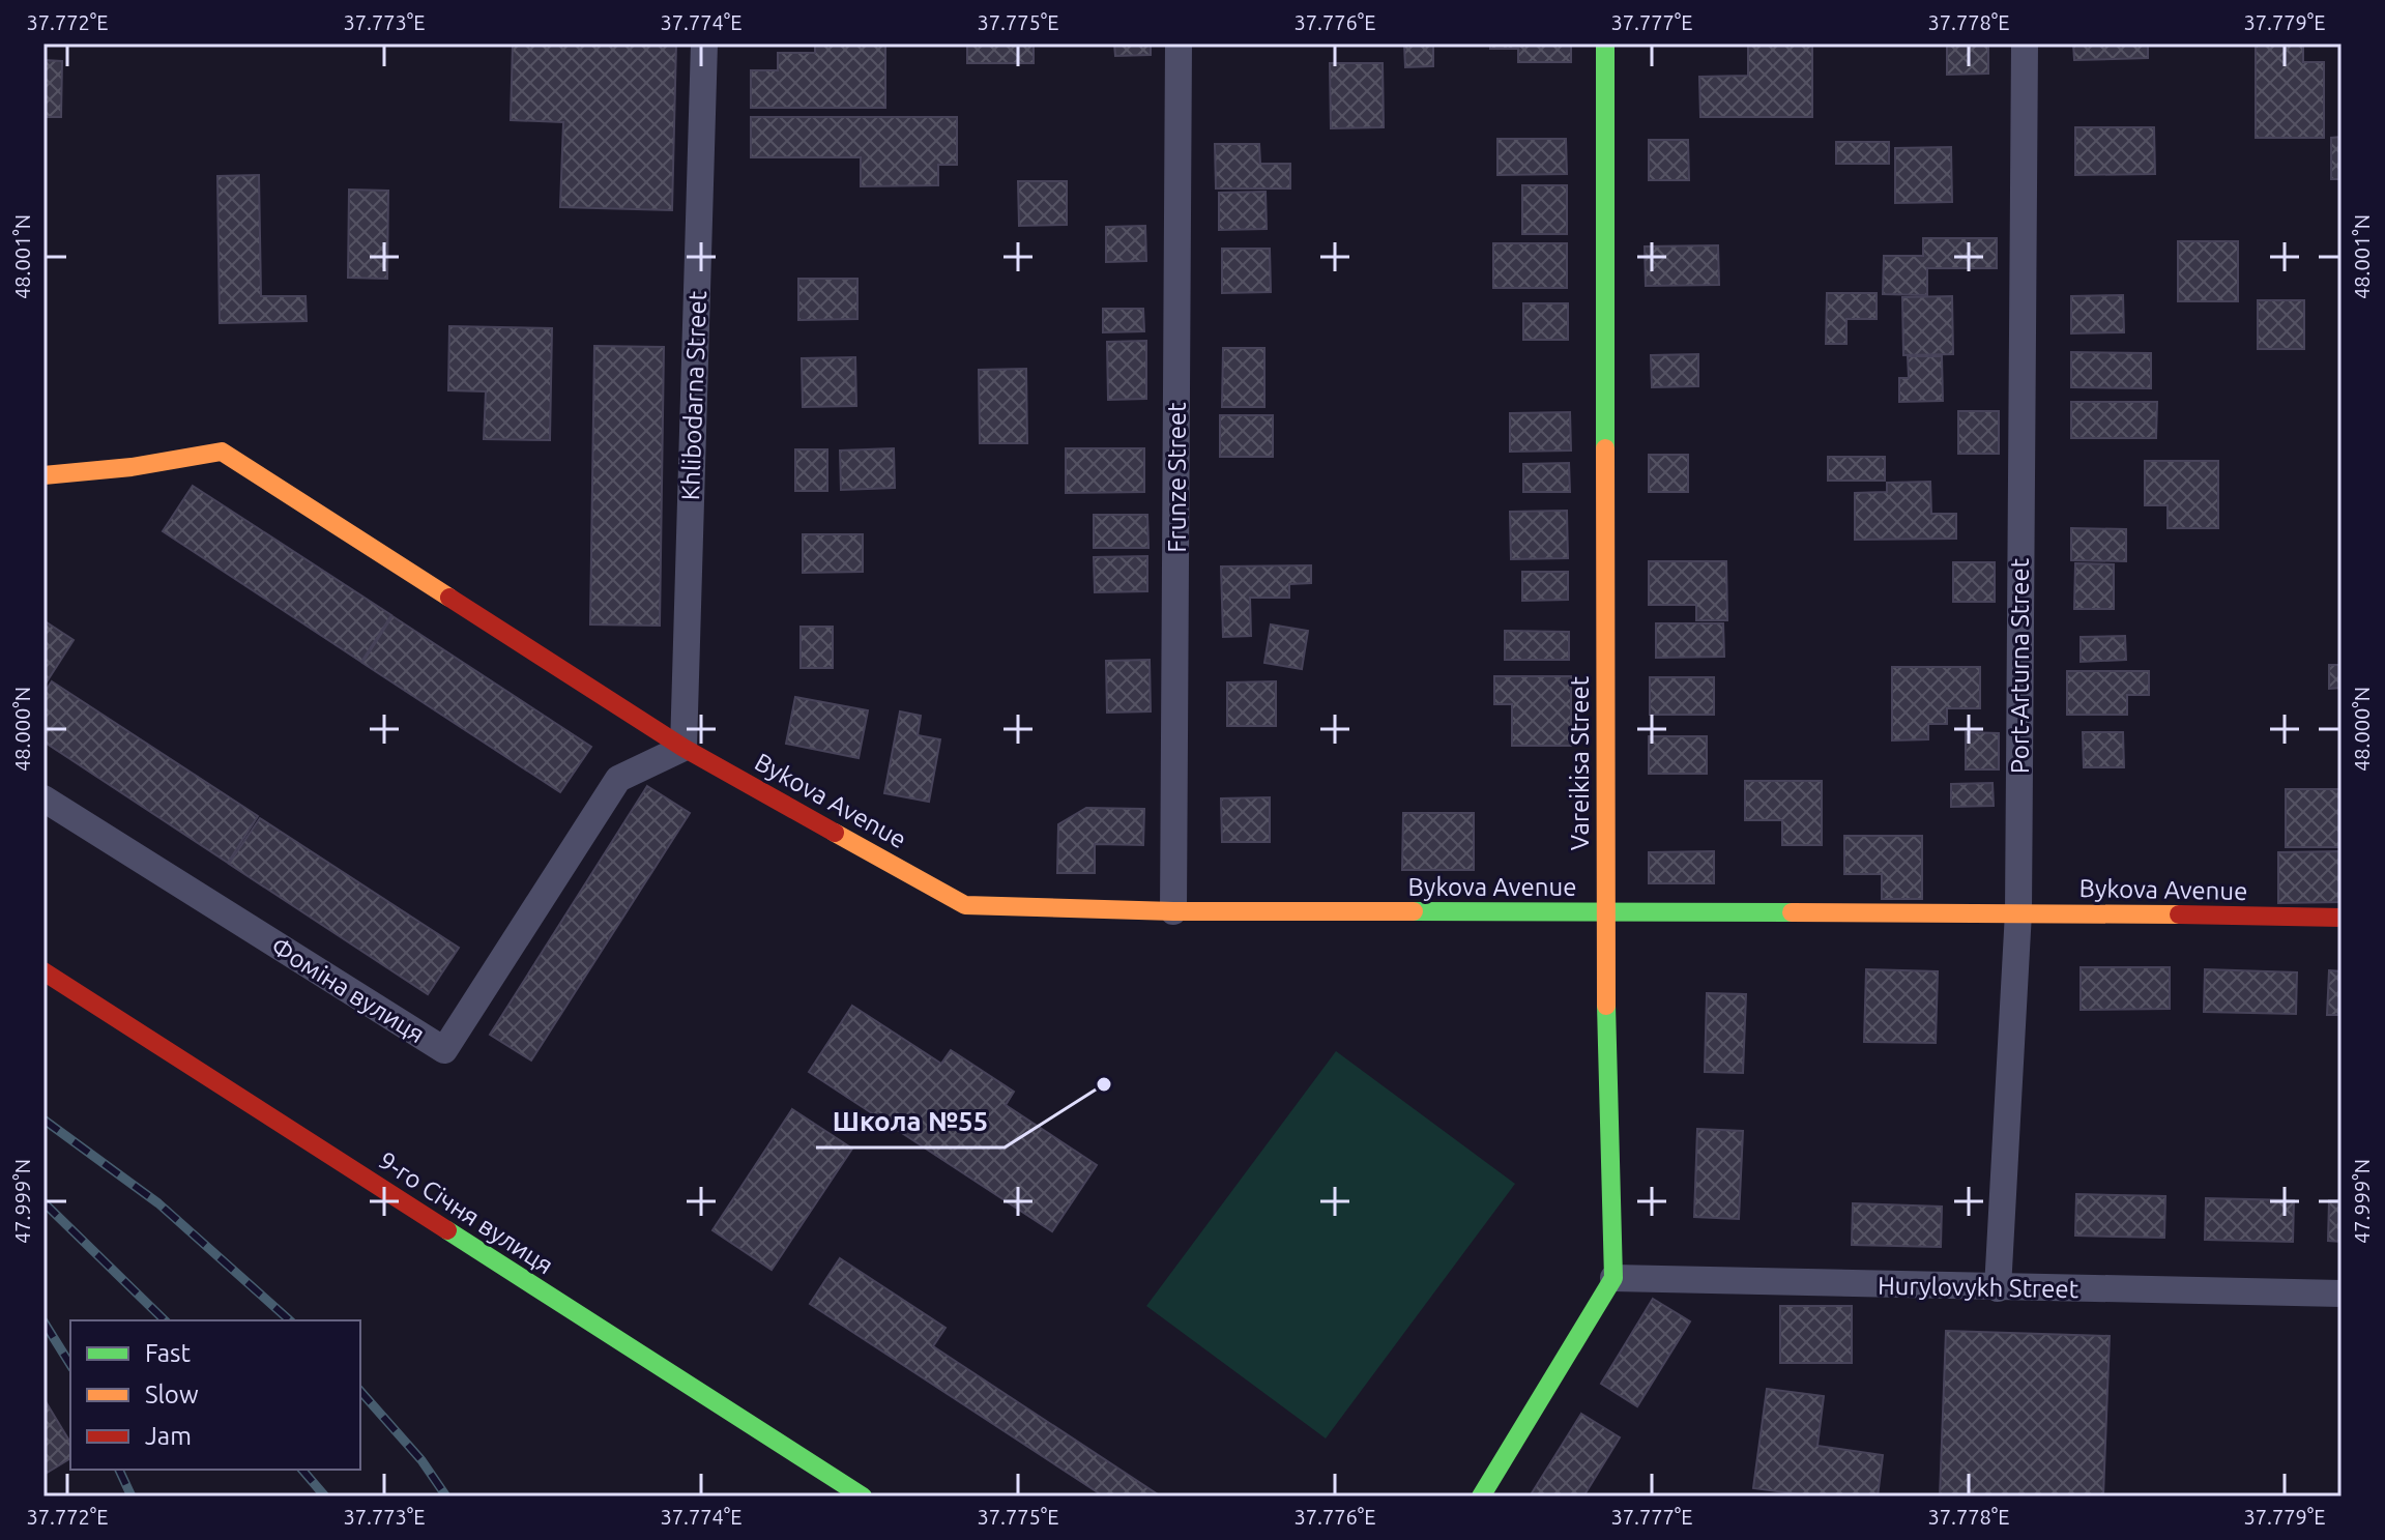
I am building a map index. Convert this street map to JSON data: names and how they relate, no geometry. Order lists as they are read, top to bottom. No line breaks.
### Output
{"streets":{"street":["Khlibodarna Street","Frunze Street","Port-Arturna Street","Vareikisa Street","Bykova Avenue","Фоміна вулиця","9-го Січня вулиця","Hurylovykh Street"]},"crossings":[["Khlibodarna Street","Bykova Avenue"],["Khlibodarna Street","Фоміна вулиця"],["Frunze Street","Bykova Avenue"],["Port-Arturna Street","Bykova Avenue"],["Port-Arturna Street","Hurylovykh Street"],["Vareikisa Street","Bykova Avenue"],["Vareikisa Street","Hurylovykh Street"],["Bykova Avenue","Фоміна вулиця"]],"places":["Школа №55"],"legend":["Fast","Slow","Jam"],"coordinates":["37.772°E","37.773°E","37.774°E","37.775°E","37.776°E","37.777°E","37.778°E","37.779°E","48.001°N","48.000°N","47.999°N"]}
